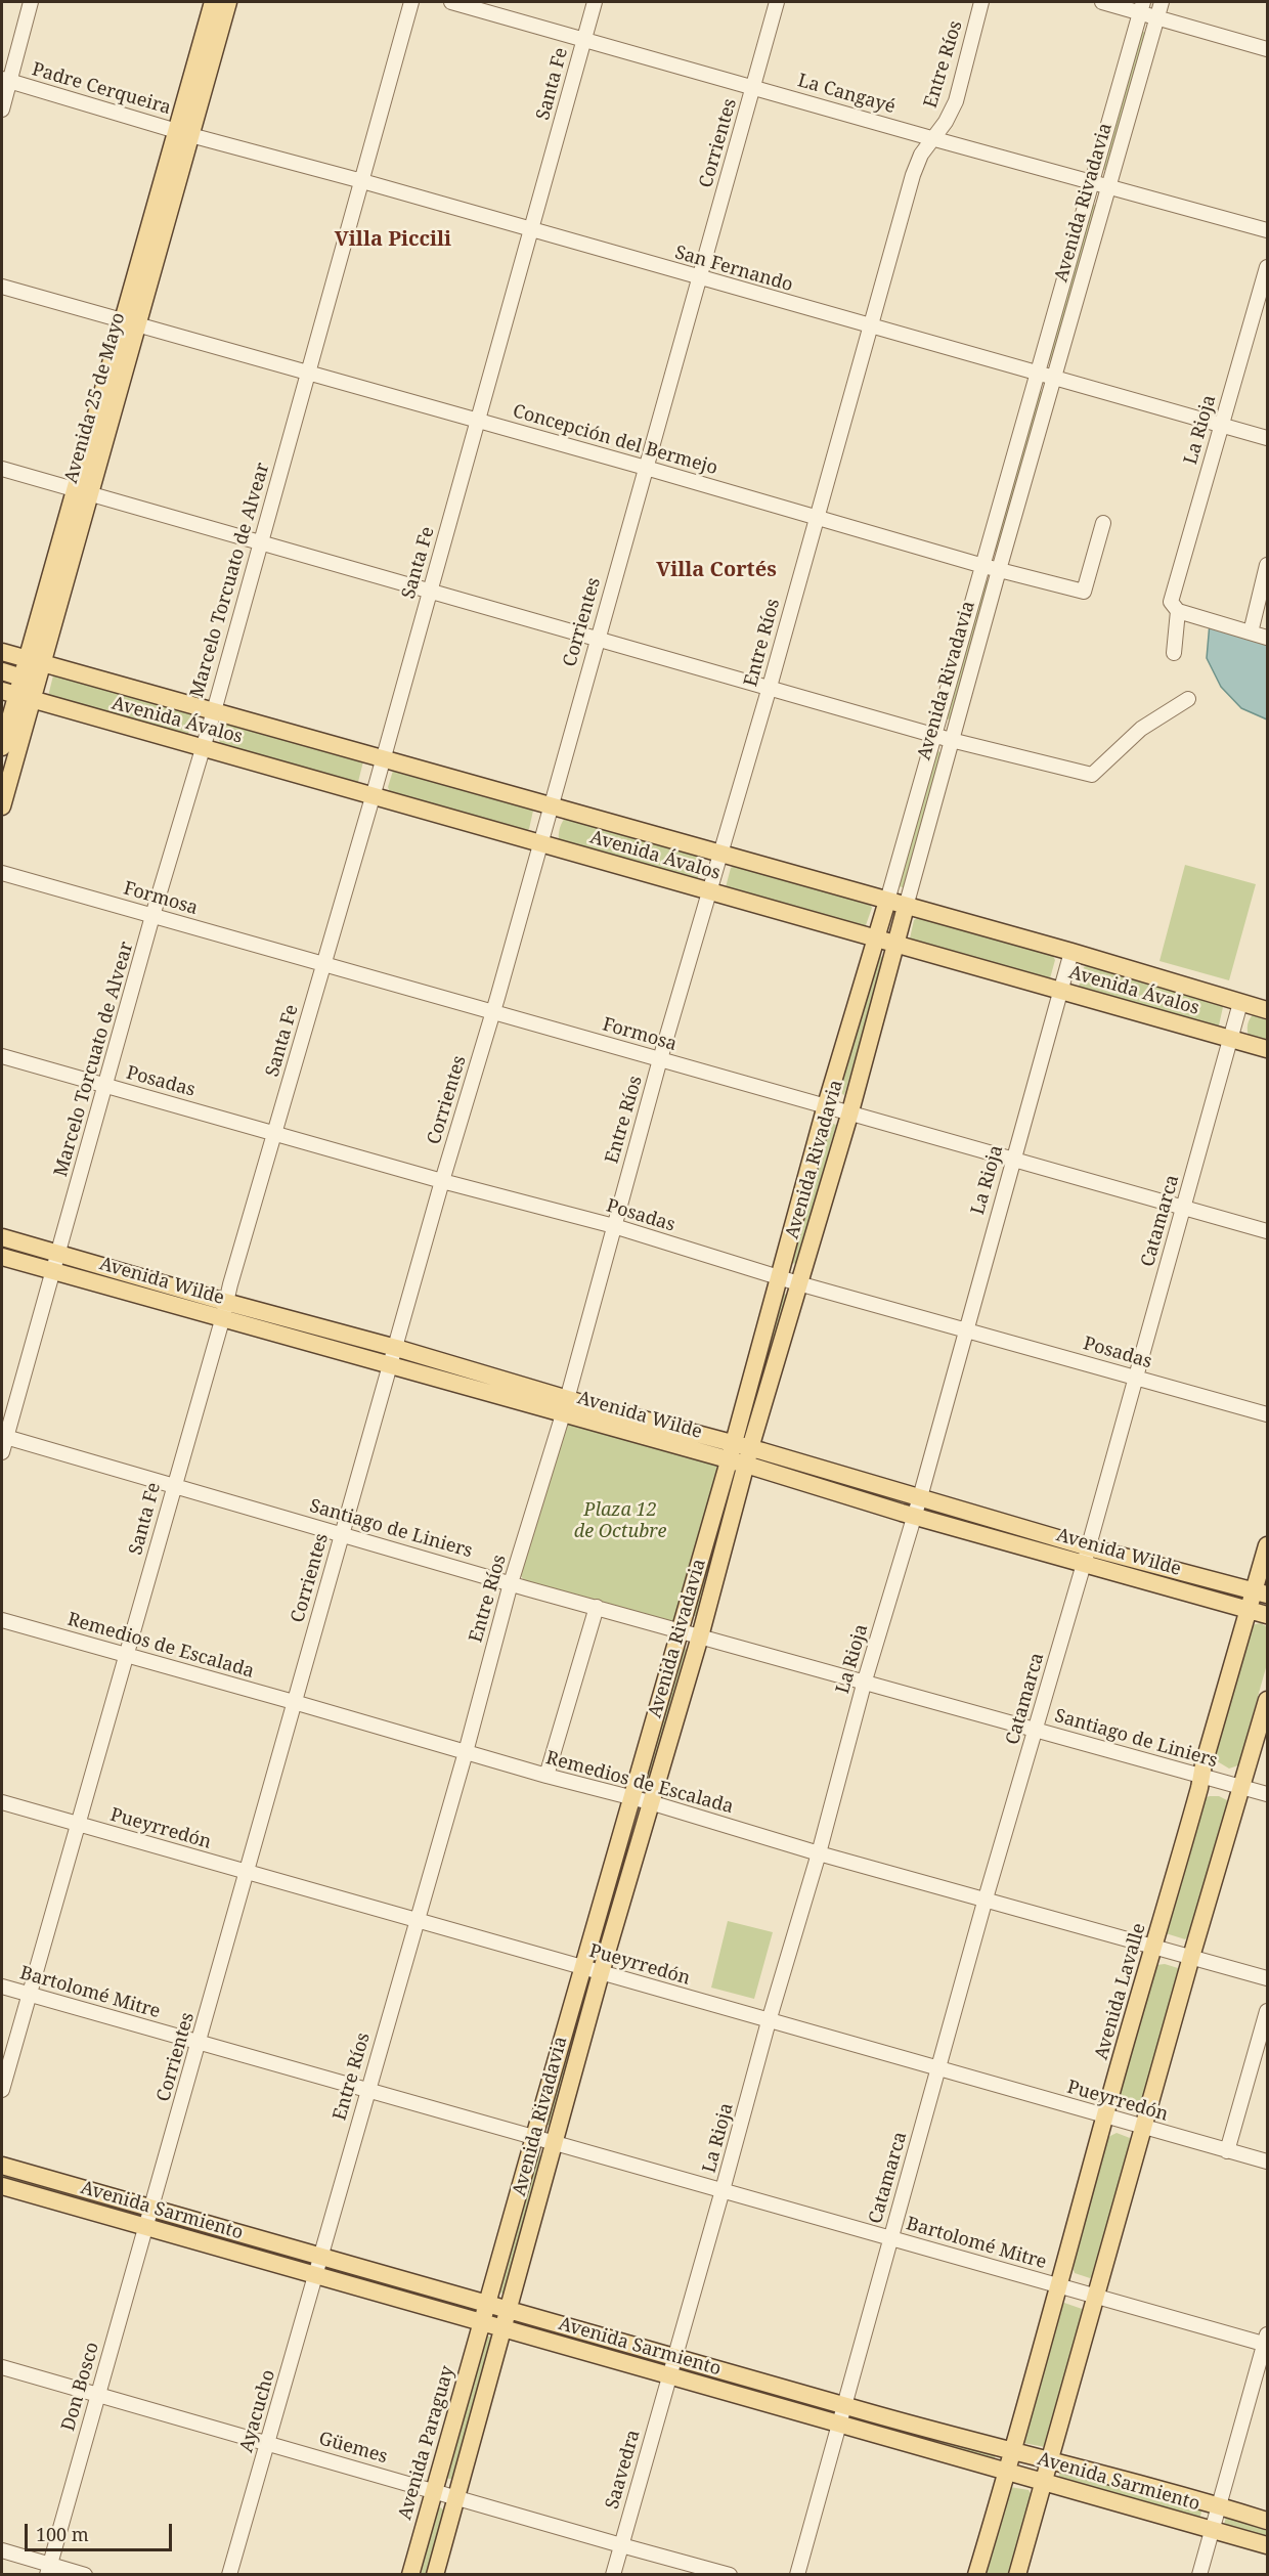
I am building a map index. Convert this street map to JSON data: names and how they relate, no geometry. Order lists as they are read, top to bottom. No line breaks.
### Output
{"streets":{"main road":["Avenida Rivadavia","Avenida 25 de Mayo","Avenida Ávalos","Avenida Wilde","Avenida Lavalle","Avenida Sarmiento","Avenida Paraguay"],"street":["Entre Ríos","Santa Fe","Padre Cerqueira","La Cangayé","Corrientes","San Fernando","La Rioja","Concepción del Bermejo","Marcelo Torcuato de Alvear","Formosa","Posadas","Catamarca","Santiago de Liniers","Remedios de Escalada","Pueyrredón","Bartolomé Mitre","Don Bosco","Ayacucho","Güemes","Saavedra"]},"crossings":[["Entre Ríos","La Cangayé"],["Entre Ríos","San Fernando"],["Entre Ríos","Concepción del Bermejo"],["Entre Ríos","Avenida Ávalos"],["Entre Ríos","Formosa"],["Entre Ríos","Posadas"],["Entre Ríos","Avenida Wilde"],["Entre Ríos","Santiago de Liniers"],["Entre Ríos","Remedios de Escalada"],["Entre Ríos","Pueyrredón"],["Entre Ríos","Bartolomé Mitre"],["Entre Ríos","Avenida Sarmiento"],["Entre Ríos","Ayacucho"],["Santa Fe","La Cangayé"],["Santa Fe","San Fernando"],["Santa Fe","Concepción del Bermejo"],["Santa Fe","Avenida Ávalos"],["Santa Fe","Formosa"],["Santa Fe","Posadas"],["Santa Fe","Avenida Wilde"],["Santa Fe","Santiago de Liniers"],["Santa Fe","Remedios de Escalada"],["Santa Fe","Pueyrredón"],["Santa Fe","Bartolomé Mitre"],["Padre Cerqueira","San Fernando"],["Padre Cerqueira","Avenida 25 de Mayo"],["La Cangayé","Corrientes"],["La Cangayé","Avenida Rivadavia"],["Corrientes","San Fernando"],["Corrientes","Concepción del Bermejo"],["Corrientes","Avenida Ávalos"],["Corrientes","Formosa"],["Corrientes","Posadas"],["Corrientes","Avenida Wilde"],["Corrientes","Santiago de Liniers"],["Corrientes","Remedios de Escalada"],["Corrientes","Pueyrredón"],["Corrientes","Bartolomé Mitre"],["Corrientes","Avenida Sarmiento"],["Corrientes","Don Bosco"],["Avenida Rivadavia","San Fernando"],["Avenida Rivadavia","Concepción del Bermejo"],["Avenida Rivadavia","Avenida Ávalos"],["Avenida Rivadavia","Formosa"],["Avenida Rivadavia","Posadas"],["Avenida Rivadavia","Avenida Wilde"],["Avenida Rivadavia","Santiago de Liniers"],["Avenida Rivadavia","Remedios de Escalada"],["Avenida Rivadavia","Pueyrredón"],["Avenida Rivadavia","Bartolomé Mitre"],["Avenida Rivadavia","Avenida Sarmiento"],["Avenida Rivadavia","Avenida Paraguay"],["San Fernando","Avenida 25 de Mayo"],["San Fernando","La Rioja"],["San Fernando","Marcelo Torcuato de Alvear"],["Avenida 25 de Mayo","Concepción del Bermejo"],["Avenida 25 de Mayo","Avenida Ávalos"],["La Rioja","Avenida Ávalos"],["La Rioja","Formosa"],["La Rioja","Posadas"],["La Rioja","Avenida Wilde"],["La Rioja","Santiago de Liniers"],["La Rioja","Remedios de Escalada"],["La Rioja","Pueyrredón"],["La Rioja","Bartolomé Mitre"],["La Rioja","Avenida Sarmiento"],["La Rioja","Saavedra"],["Concepción del Bermejo","Marcelo Torcuato de Alvear"],["Marcelo Torcuato de Alvear","Avenida Ávalos"],["Marcelo Torcuato de Alvear","Formosa"],["Marcelo Torcuato de Alvear","Posadas"],["Marcelo Torcuato de Alvear","Avenida Wilde"],["Marcelo Torcuato de Alvear","Santiago de Liniers"],["Avenida Ávalos","Catamarca"],["Formosa","Catamarca"],["Posadas","Catamarca"],["Catamarca","Avenida Wilde"],["Catamarca","Santiago de Liniers"],["Catamarca","Remedios de Escalada"],["Catamarca","Pueyrredón"],["Catamarca","Bartolomé Mitre"],["Catamarca","Avenida Sarmiento"],["Avenida Wilde","Avenida Lavalle"],["Santiago de Liniers","Avenida Lavalle"],["Remedios de Escalada","Avenida Lavalle"],["Pueyrredón","Avenida Lavalle"],["Avenida Lavalle","Bartolomé Mitre"],["Avenida Lavalle","Avenida Sarmiento"],["Avenida Sarmiento","Don Bosco"],["Avenida Sarmiento","Ayacucho"],["Avenida Sarmiento","Avenida Paraguay"],["Avenida Sarmiento","Saavedra"],["Don Bosco","Güemes"],["Ayacucho","Güemes"],["Avenida Paraguay","Güemes"],["Güemes","Saavedra"]],"districts":["Villa Piccili","Villa Cortés"],"parks":["Plaza 12 de Octubre"],"scale_bar":"100 m"}
